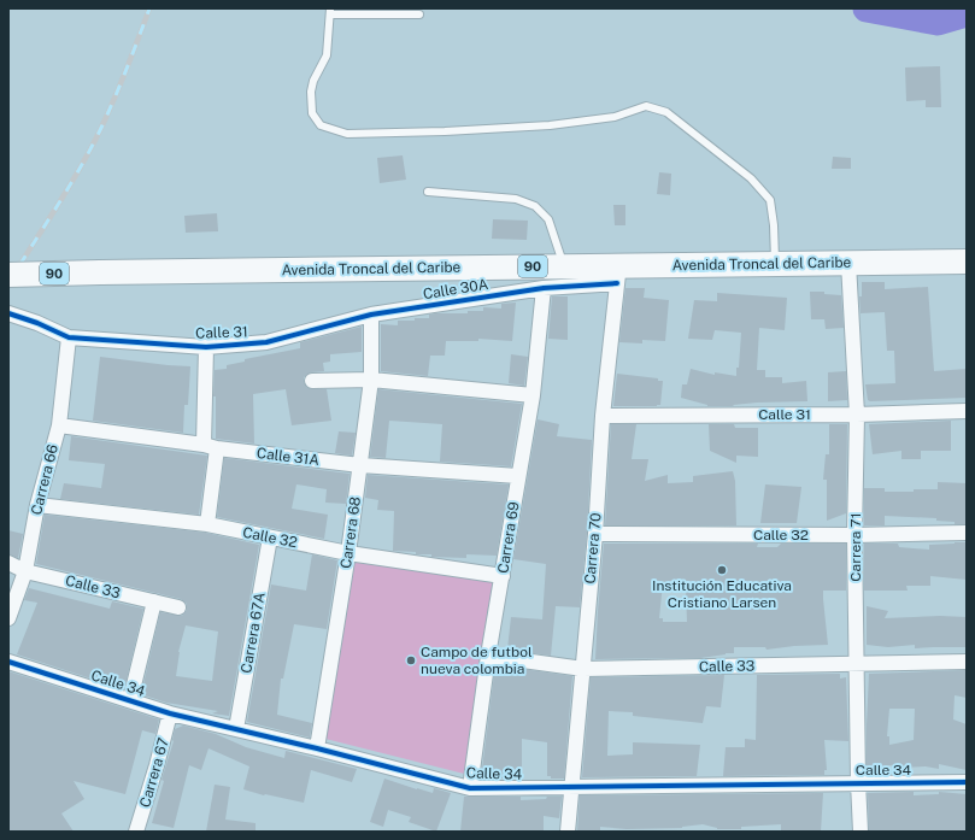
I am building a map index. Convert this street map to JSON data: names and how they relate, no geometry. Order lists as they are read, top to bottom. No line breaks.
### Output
{"streets":{"highway":["Avenida Troncal del Caribe","90"],"street":["Calle 30A","Calle 31","Calle 31A","Carrera 66","Carrera 68","Calle 32","Carrera 69","Carrera 71","Carrera 70","Calle 33","Carrera 67A","Calle 34","Carrera 67"]},"crossings":[["Avenida Troncal del Caribe","Calle 30A"],["Avenida Troncal del Caribe","Carrera 71"],["Avenida Troncal del Caribe","Carrera 70"],["Calle 30A","Calle 31"],["Calle 30A","Carrera 68"],["Calle 30A","Carrera 69"],["Calle 30A","Carrera 70"],["Calle 31","Carrera 66"],["Calle 31","Carrera 68"],["Calle 31","Carrera 71"],["Calle 31","Carrera 70"],["Calle 31A","Carrera 66"],["Calle 31A","Carrera 68"],["Calle 31A","Carrera 69"],["Carrera 66","Calle 32"],["Carrera 66","Calle 33"],["Carrera 68","Calle 32"],["Carrera 68","Calle 34"],["Calle 32","Carrera 69"],["Calle 32","Carrera 71"],["Calle 32","Carrera 70"],["Calle 32","Carrera 67A"],["Carrera 69","Calle 33"],["Carrera 69","Calle 34"],["Carrera 71","Calle 33"],["Carrera 71","Calle 34"],["Carrera 70","Calle 33"],["Carrera 70","Calle 34"],["Carrera 67A","Calle 34"],["Calle 34","Carrera 67"]],"places":["Institución Educativa Cristiano Larsen","Campo de futbol nueva colombia"]}
